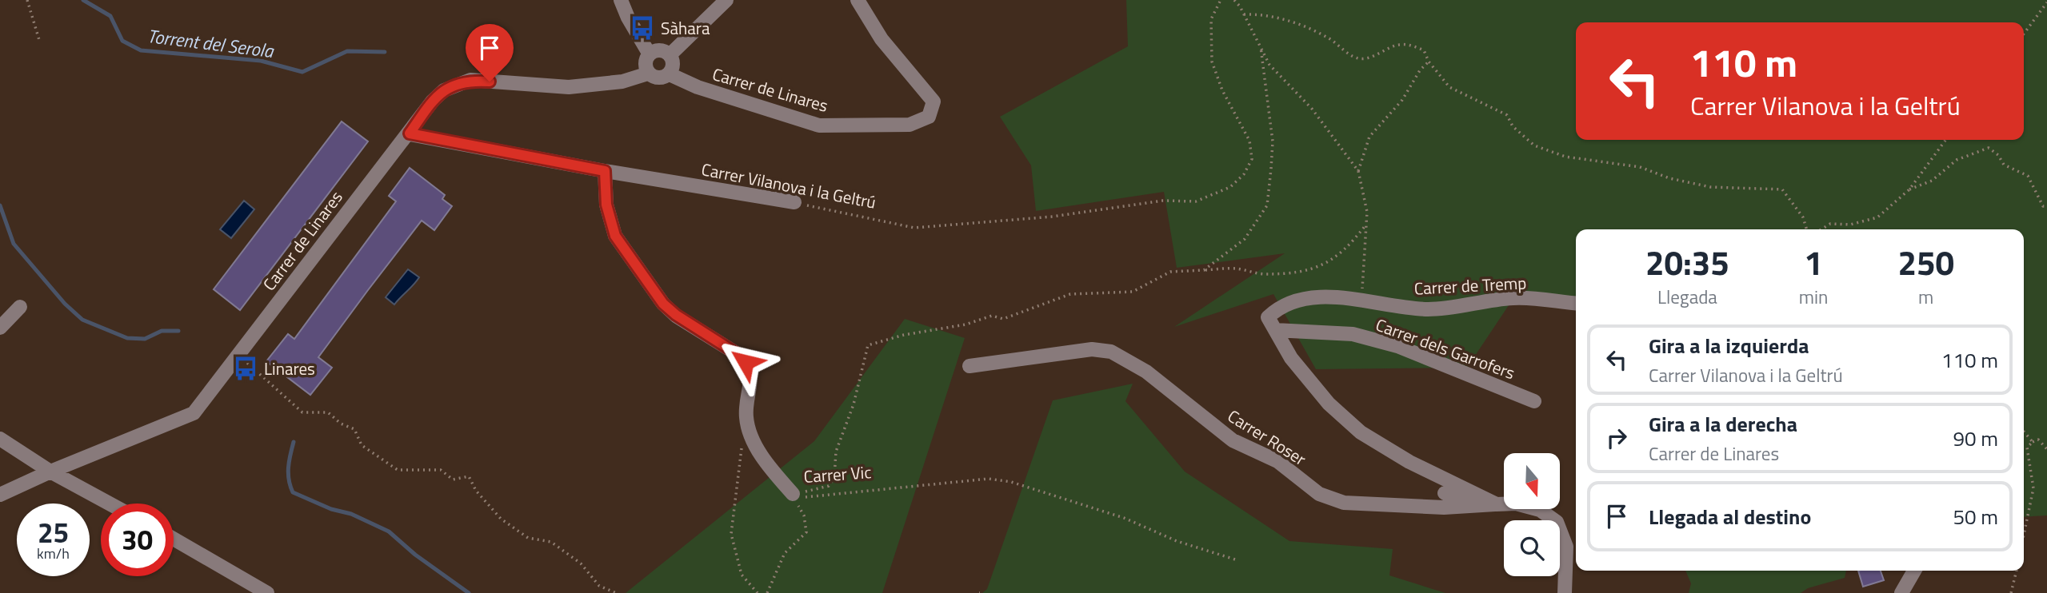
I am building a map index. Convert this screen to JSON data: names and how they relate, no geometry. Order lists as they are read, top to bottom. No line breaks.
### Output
{"streets":{"street":["Carrer de Linares","Carrer Vilanova i la Geltrú","Carrer de Tremp","Carrer dels Garrofers","Carrer Roser","Carrer Vic"]},"crossings":[["Carrer de Linares","Carrer Vilanova i la Geltrú"],["Carrer Vilanova i la Geltrú","Carrer Vic"],["Carrer de Tremp","Carrer dels Garrofers"]],"water":["Torrent del Serola"],"places":{"bus stop":["Sàhara","Linares"]},"north":"bottom","page":{"turn":["110 m","Carrer Vilanova i la Geltrú"],"eta":["20:35","Llegada","1","min","250","m"],"list":[{"name":"Gira a la izquierda","note":"Carrer Vilanova i la Geltrú","value":"110 m"},{"name":"Gira a la derecha","note":"Carrer de Linares","value":"90 m"},{"name":"Llegada al destino","value":"50 m"}],"speed":"25 km/h","limit":"30"}}
